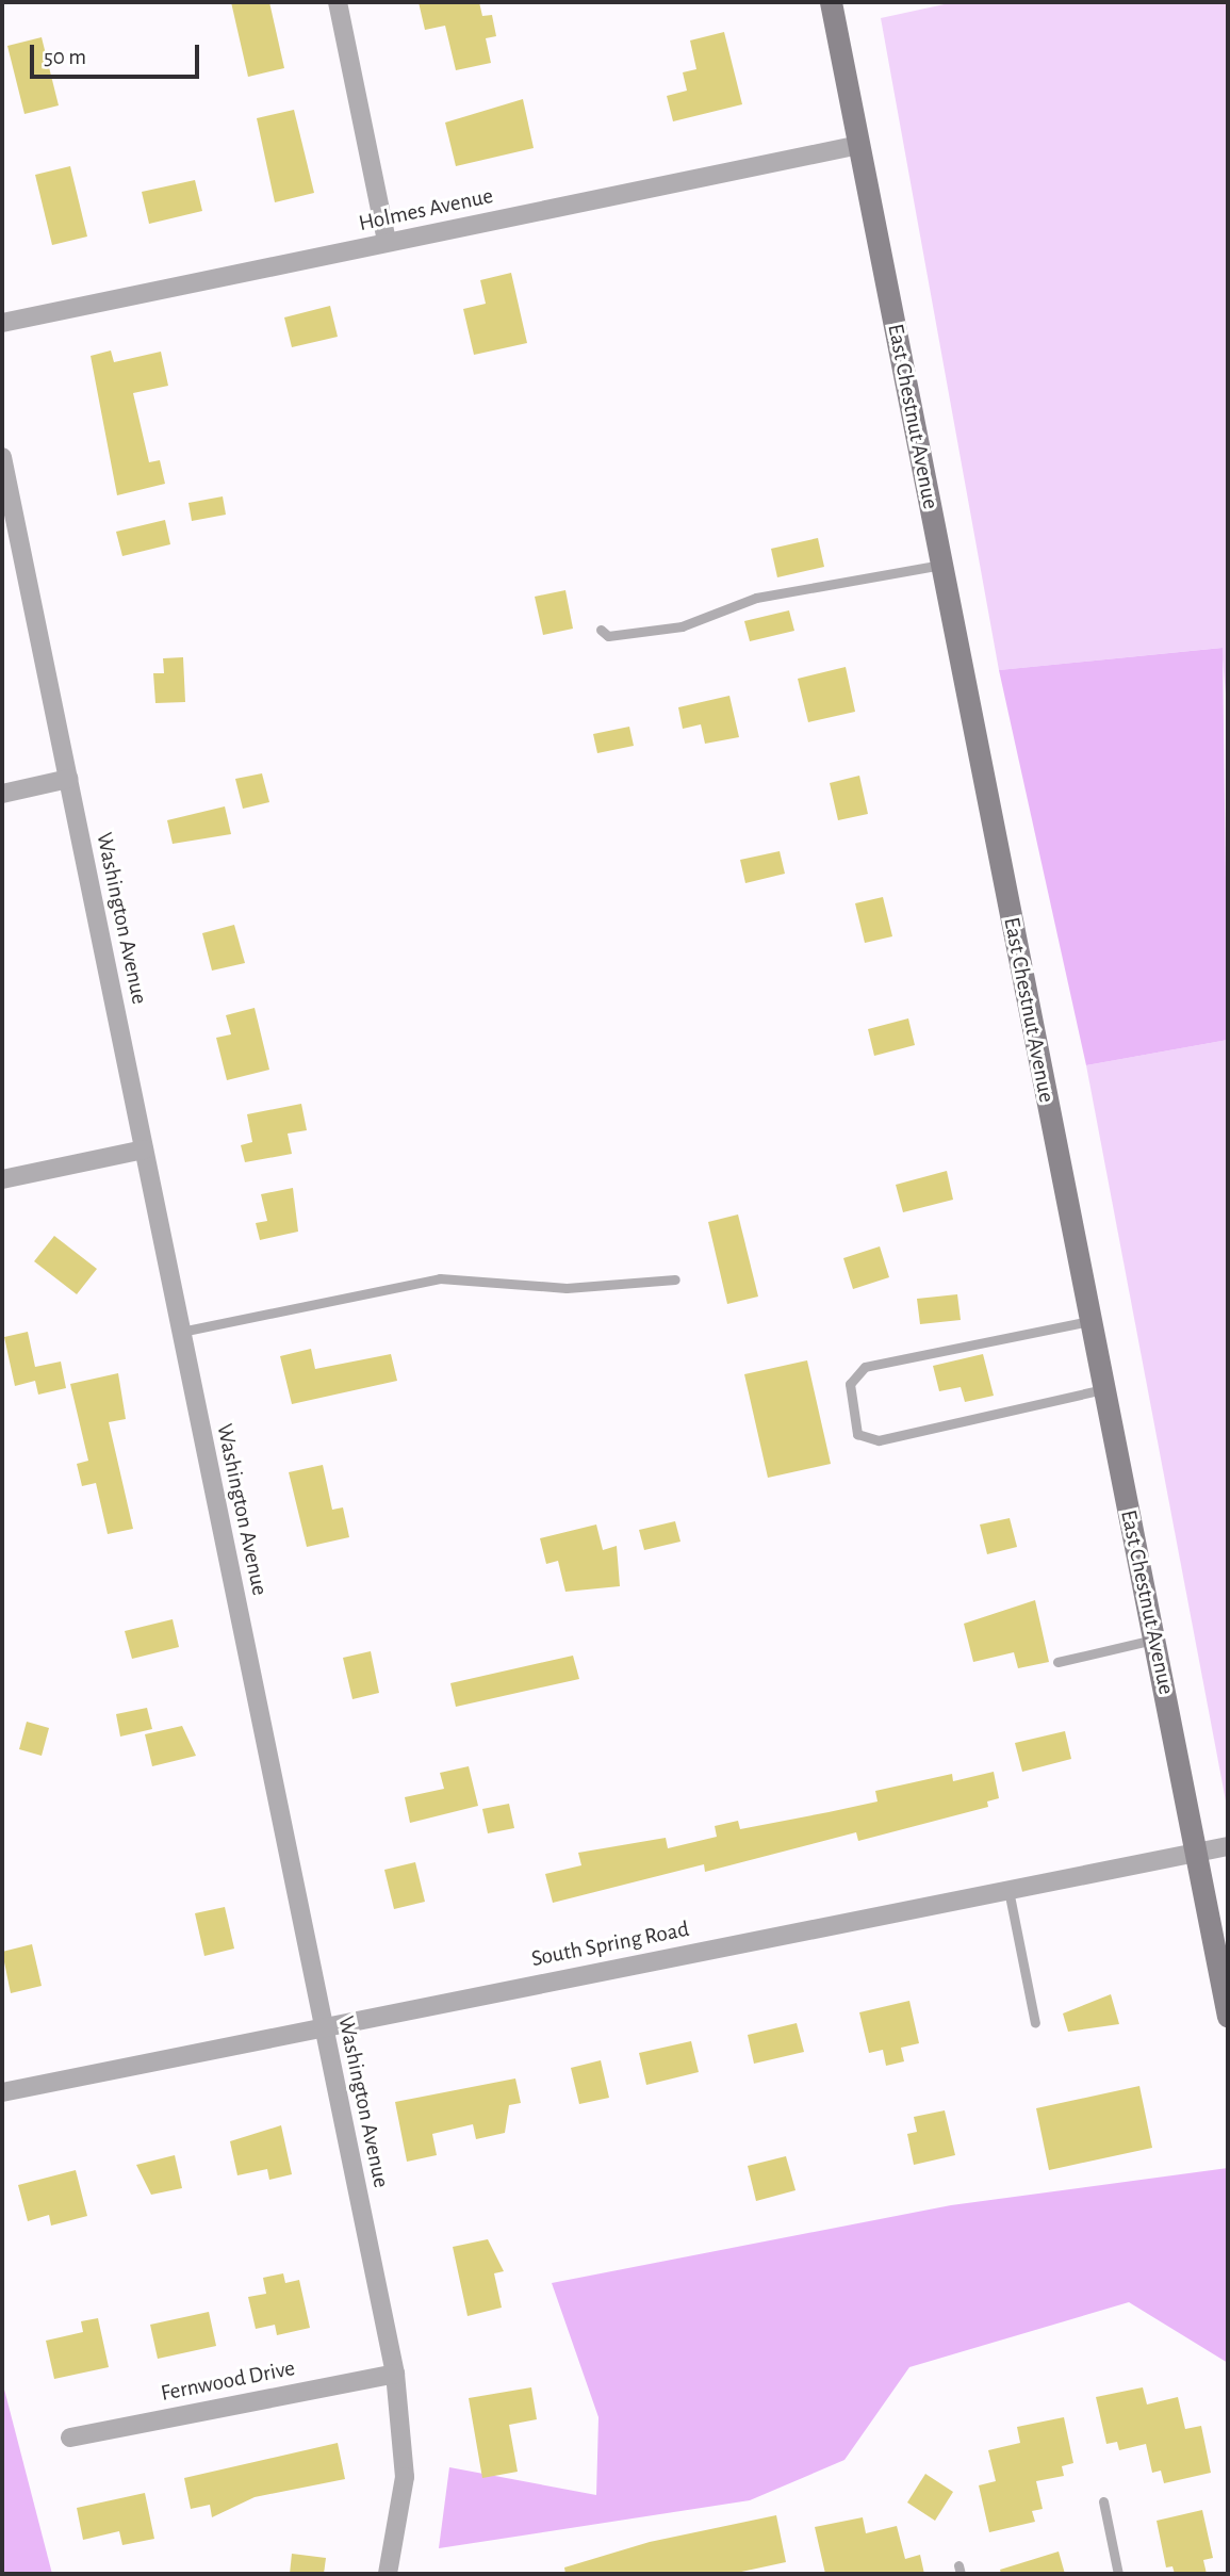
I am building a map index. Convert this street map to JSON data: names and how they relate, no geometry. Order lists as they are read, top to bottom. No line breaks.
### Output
{"streets":{"street":["Holmes Avenue","East Chestnut Avenue","Washington Avenue","South Spring Road","Fernwood Drive"]},"crossings":[["Holmes Avenue","East Chestnut Avenue"],["East Chestnut Avenue","South Spring Road"],["Washington Avenue","South Spring Road"],["Washington Avenue","Fernwood Drive"]],"scale_bar":"50 m"}
